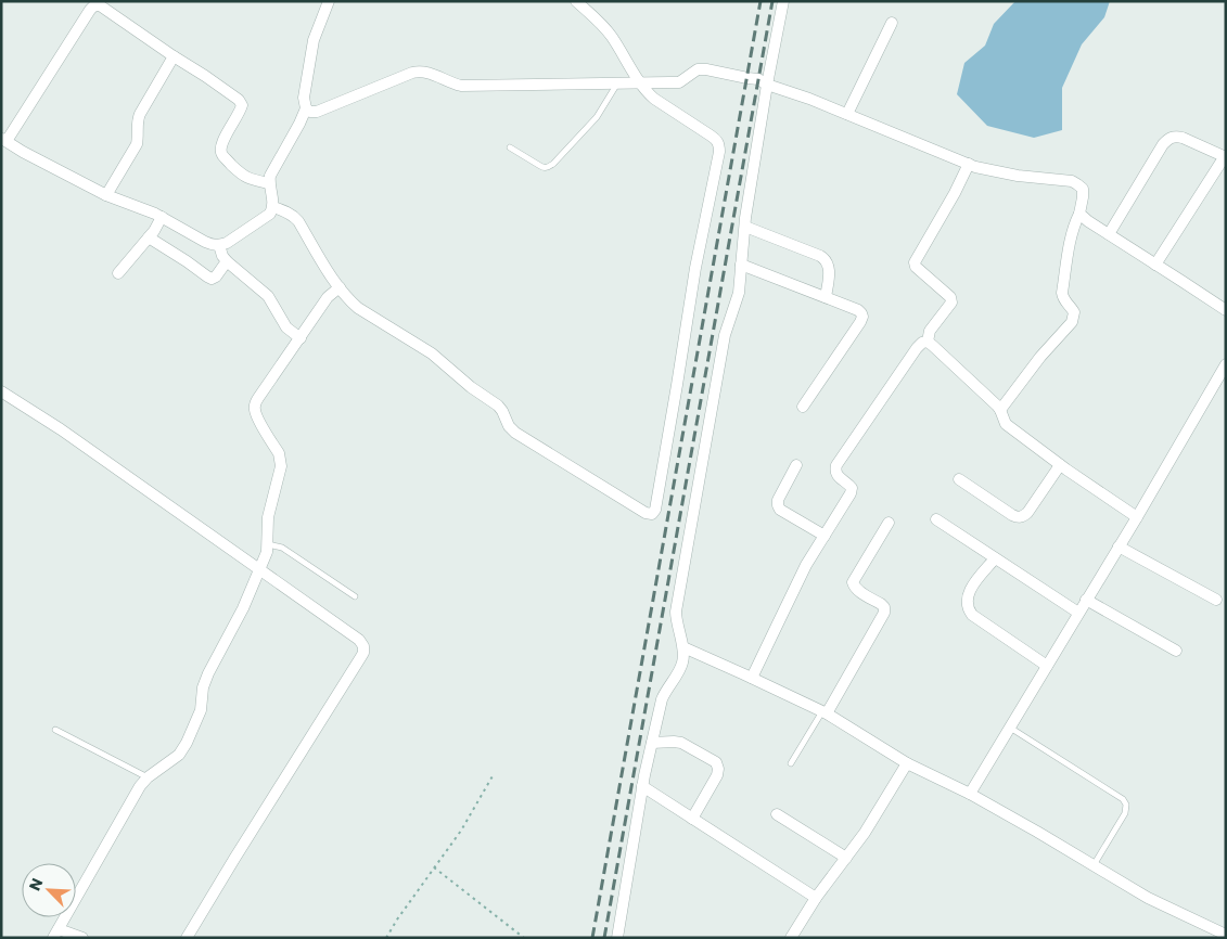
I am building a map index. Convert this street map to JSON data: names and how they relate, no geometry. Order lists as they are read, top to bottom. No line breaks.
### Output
{"north":"top left"}
